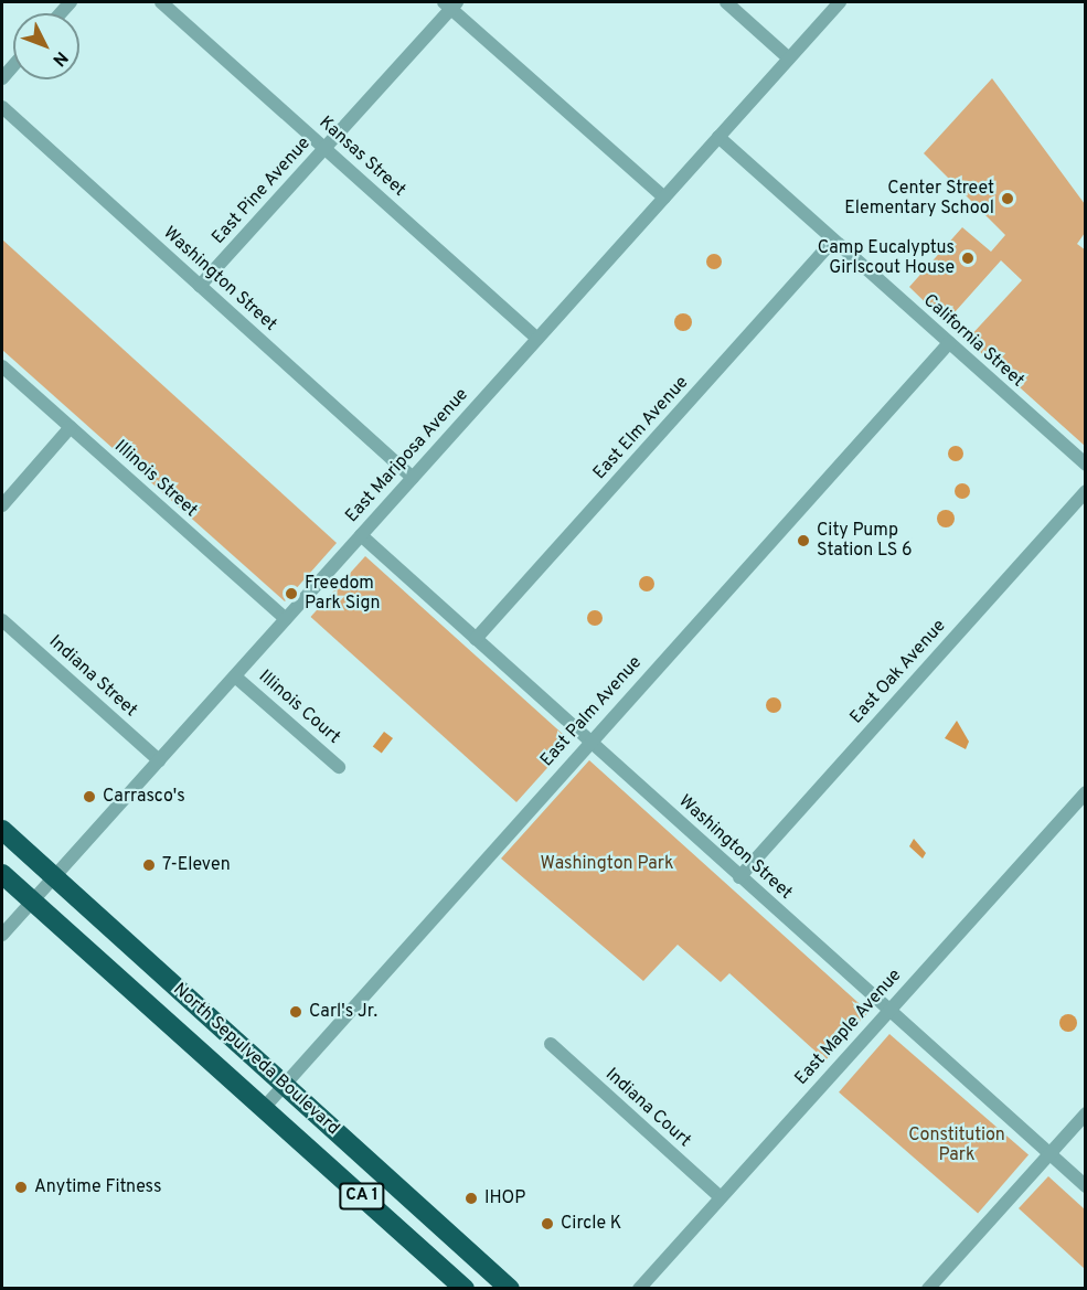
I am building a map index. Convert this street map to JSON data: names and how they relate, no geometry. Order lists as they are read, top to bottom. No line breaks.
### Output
{"streets":{"highway":["North Sepulveda Boulevard","CA 1"],"street":["Kansas Street","East Pine Avenue","Washington Street","California Street","East Elm Avenue","East Mariposa Avenue","Illinois Street","East Oak Avenue","Indiana Street","Illinois Court","East Palm Avenue","East Maple Avenue","Indiana Court"]},"crossings":[["Kansas Street","East Pine Avenue"],["Kansas Street","East Mariposa Avenue"],["East Pine Avenue","Washington Street"],["Washington Street","East Elm Avenue"],["Washington Street","East Mariposa Avenue"],["Washington Street","East Oak Avenue"],["Washington Street","East Palm Avenue"],["Washington Street","East Maple Avenue"],["California Street","East Elm Avenue"],["California Street","East Mariposa Avenue"],["California Street","East Palm Avenue"],["East Mariposa Avenue","Illinois Street"],["East Mariposa Avenue","Indiana Street"],["East Mariposa Avenue","Illinois Court"],["East Mariposa Avenue","North Sepulveda Boulevard"],["East Palm Avenue","North Sepulveda Boulevard"],["East Maple Avenue","Indiana Court"]],"parks":["Washington Park","Constitution Park"],"places":["Center Street Elementary School","Camp Eucalyptus Girlscout House","City Pump Station LS 6","Freedom Park Sign","Carrasco's","7-Eleven","Carl's Jr.","Anytime Fitness","IHOP","Circle K"],"north":"bottom right"}
